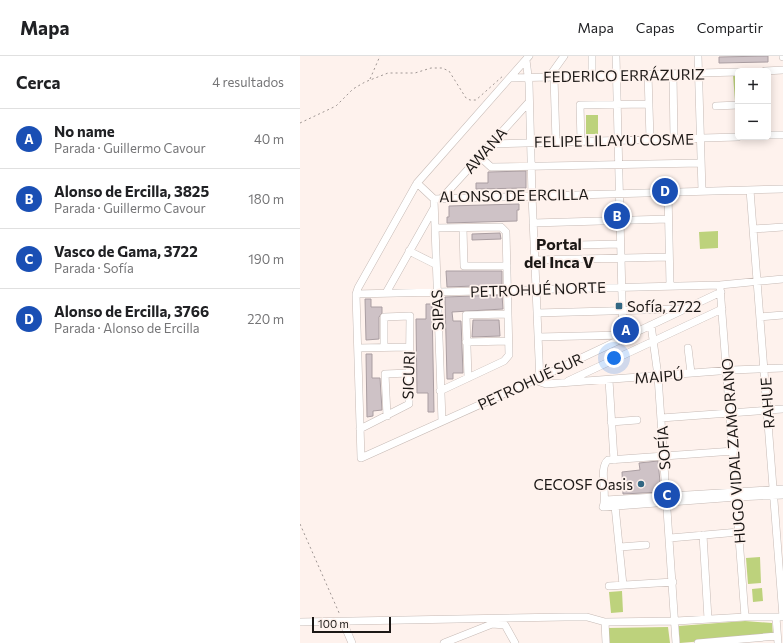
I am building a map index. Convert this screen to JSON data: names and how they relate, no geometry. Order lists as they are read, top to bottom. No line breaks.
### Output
{"streets":{"street":["FEDERICO ERRÁZURIZ","FELIPE LILAYU COSME","AWANA","ALONSO DE ERCILLA","PETROHUÉ NORTE","SIPAS","SICURI","MAIPÚ","PETROHUÉ SUR","RAHUE","SOFÍA","HUGO VIDAL ZAMORANO"]},"crossings":[["FELIPE LILAYU COSME","AWANA"],["AWANA","ALONSO DE ERCILLA"],["ALONSO DE ERCILLA","SIPAS"],["ALONSO DE ERCILLA","RAHUE"],["PETROHUÉ NORTE","SIPAS"],["PETROHUÉ NORTE","PETROHUÉ SUR"],["PETROHUÉ NORTE","RAHUE"],["PETROHUÉ NORTE","HUGO VIDAL ZAMORANO"],["SIPAS","PETROHUÉ SUR"],["SICURI","PETROHUÉ SUR"],["MAIPÚ","PETROHUÉ SUR"],["MAIPÚ","RAHUE"],["MAIPÚ","SOFÍA"],["MAIPÚ","HUGO VIDAL ZAMORANO"],["PETROHUÉ SUR","SOFÍA"],["PETROHUÉ SUR","HUGO VIDAL ZAMORANO"]],"districts":["Portal del Inca V"],"places":{"transit":["Sofía, 2722"],"other":["CECOSF Oasis"]},"scale_bar":"100 m","page":{"header":"Mapa","nav":["Mapa","Capas","Compartir"],"heading":["Cerca","4 resultados"],"map_buttons":["+","−"],"list":[{"mark":"A","name":"No name","note":"Parada · Guillermo Cavour","value":"40 m"},{"mark":"B","name":"Alonso de Ercilla, 3825","note":"Parada · Guillermo Cavour","value":"180 m"},{"mark":"C","name":"Vasco de Gama, 3722","note":"Parada · Sofía","value":"190 m"},{"mark":"D","name":"Alonso de Ercilla, 3766","note":"Parada · Alonso de Ercilla","value":"220 m"}],"pins":["D","B","A","C"],"scale":"100 m"}}
